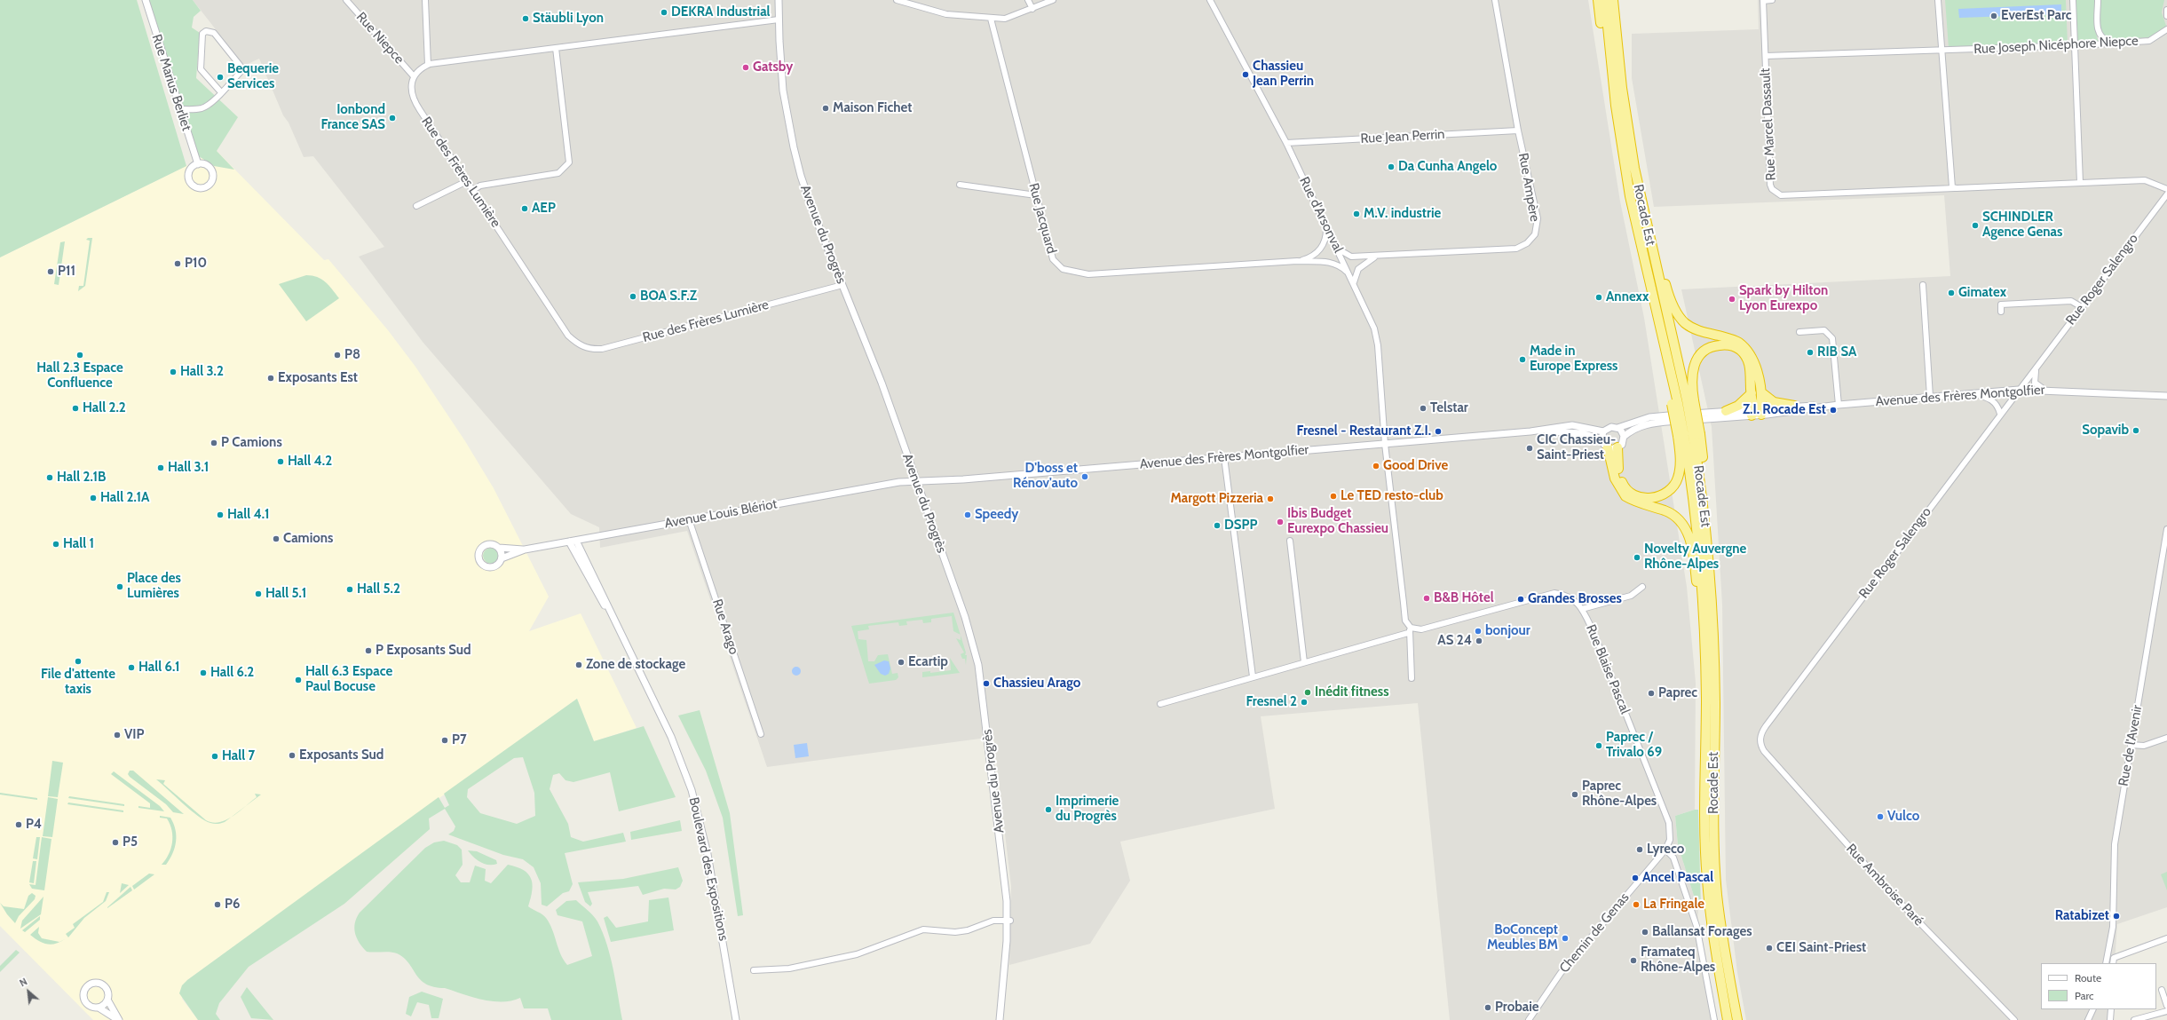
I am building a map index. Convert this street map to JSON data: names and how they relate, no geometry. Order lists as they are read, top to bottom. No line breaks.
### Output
{"streets":{"highway":["Rocade Est"],"street":["Rue Niepce","Rue Joseph Nicéphore Niepce","Rue Marius Berliet","Rue Marcel Dassault","Rue Jean Perrin","Rue des Frères Lumière","Rue Ampère","Rue d'Arsonval","Rue Jacquard","Avenue du Progrès","Rue Roger Salengro","Avenue des Frères Montgolfier","Avenue Louis Blériot","Rue Arago","Rue Blaise Pascal","Rue de l'Avenir","Boulevard des Expositions","Rue Ambroise Paré","Chemin de Genas"]},"crossings":[["Rue Niepce","Rue des Frères Lumière"],["Rue Joseph Nicéphore Niepce","Rue Marcel Dassault"],["Rue Jean Perrin","Rue Ampère"],["Rue Jean Perrin","Rue d'Arsonval"],["Rue des Frères Lumière","Avenue du Progrès"],["Rue Ampère","Rue d'Arsonval"],["Rue d'Arsonval","Rue Jacquard"],["Rue d'Arsonval","Avenue des Frères Montgolfier"],["Rue d'Arsonval","Rue Blaise Pascal"],["Avenue du Progrès","Avenue des Frères Montgolfier"],["Avenue du Progrès","Avenue Louis Blériot"],["Rue Roger Salengro","Avenue des Frères Montgolfier"],["Rue Roger Salengro","Rue Ambroise Paré"],["Avenue des Frères Montgolfier","Avenue Louis Blériot"],["Avenue Louis Blériot","Rue Arago"],["Avenue Louis Blériot","Boulevard des Expositions"],["Rue Blaise Pascal","Chemin de Genas"]],"places":["DEKRA Industrial","EverEst Parc","Stäubli Lyon","Gatsby","Chassieu Jean Perrin","Bequerie Services","Maison Fichet","Ionbond France SAS","Da Cunha Angelo","AEP","M.V. industrie","SCHINDLER Agence Genas","P10","P11","Gimatex","BOA S.F.Z","Annexx","Spark by Hilton Lyon Eurexpo","RIB SA","Hall 2.3 Espace Confluence","P8","Made in Europe Express","Hall 3.2","Exposants Est","Hall 2.2","Telstar","Z.I. Rocade Est","Sopavib","Fresnel - Restaurant Z.I.","P Camions","CIC Chassieu- Saint-Priest","Hall 4.2","Good Drive","Hall 3.1","D'boss et Rénov'auto","Hall 2.1B","Le TED resto-club","Hall 2.1A","Margott Pizzeria","Hall 4.1","Speedy","Ibis Budget Eurexpo Chassieu","DSPP","Camions","Hall 1","Novelty Auvergne Rhône-Alpes","Place des Lumières","Hall 5.2","Hall 5.1","B&B Hôtel","Grandes Brosses","bonjour","AS 24","P Exposants Sud","File d'attente taxis","Ecartip","Zone de stockage","Hall 6.1","Hall 6.2","Hall 6.3 Espace Paul Bocuse","Chassieu Arago","Inédit fitness","Paprec","Fresnel 2","VIP","P7","Paprec / Trivalo 69","Exposants Sud","Hall 7","Paprec Rhône-Alpes","Imprimerie du Progrès","Vulco","P4","P5","Lyreco","Ancel Pascal","P6","La Fringale","Ratabizet","Ballansat Forages","BoConcept Meubles BM","CEI Saint-Priest","Framateq Rhône-Alpes","Probaie"],"legend":["Route","Parc"],"north":"top left"}
